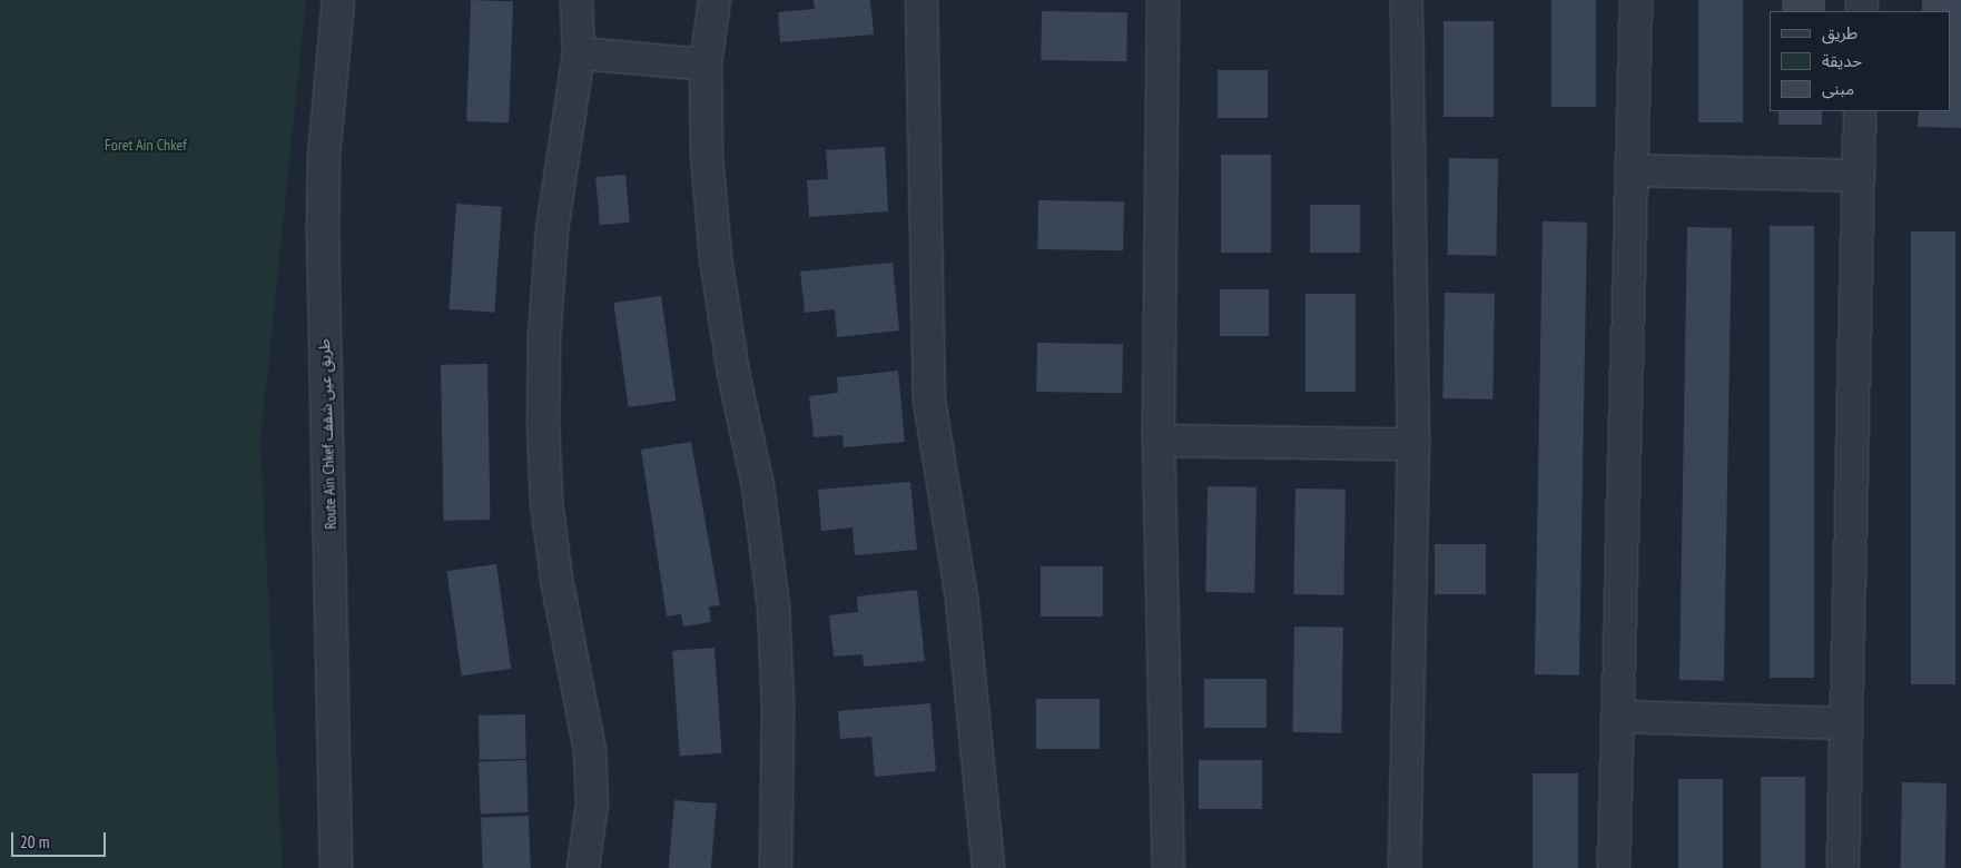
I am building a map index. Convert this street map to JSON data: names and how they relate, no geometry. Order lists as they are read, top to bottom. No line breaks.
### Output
{"streets":{"street":["Route Aïn Chkef طريق عين شقف"]},"parks":["Foret Ain Chkef"],"legend":["طريق","حديقة","مبنى"],"scale_bar":"20 m"}
